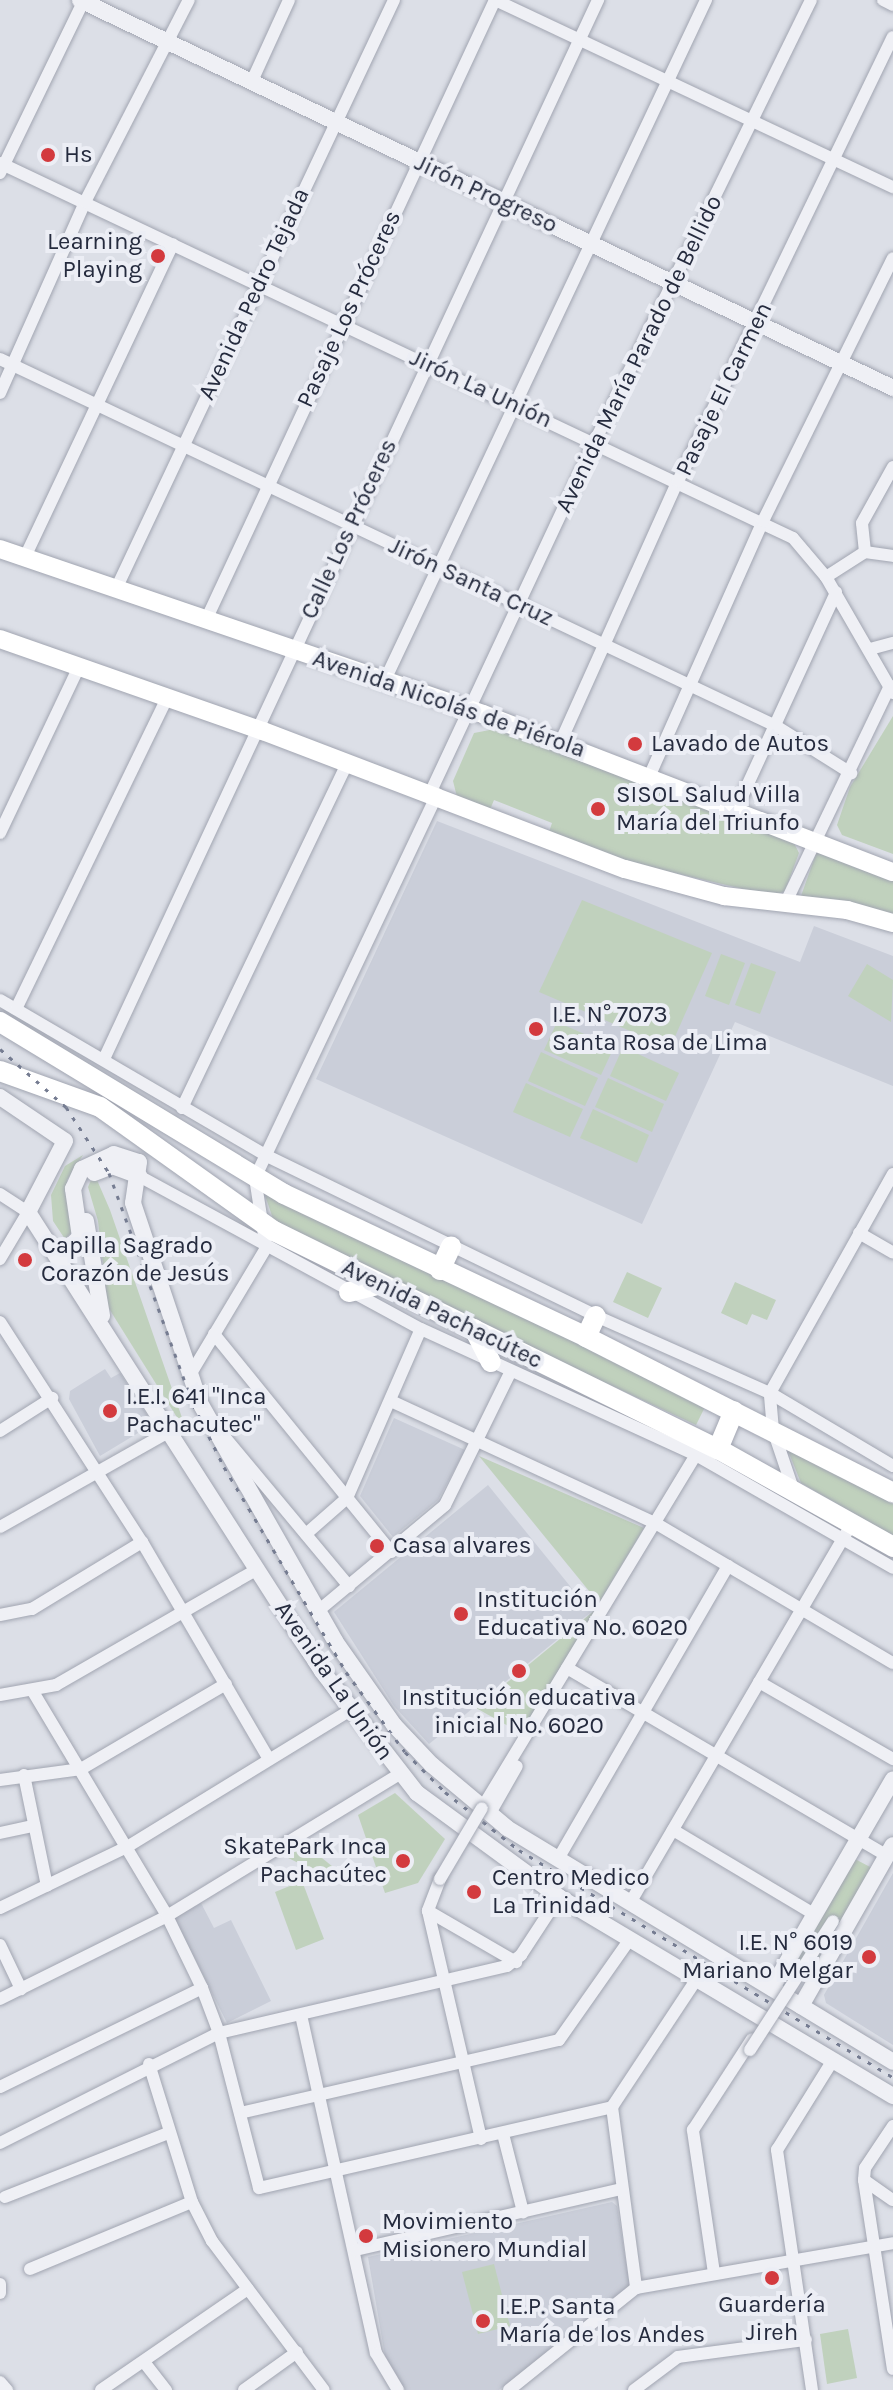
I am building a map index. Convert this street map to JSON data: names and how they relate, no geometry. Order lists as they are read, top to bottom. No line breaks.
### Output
{"streets":{"main road":["Avenida Nicolás de Piérola","Avenida Pachacútec"],"street":["Jirón Progreso","Avenida Pedro Tejada","Pasaje Los Próceres","Avenida María Parado de Bellido","Jirón La Unión","Pasaje El Carmen","Calle Los Próceres","Jirón Santa Cruz","Avenida La Unión"]},"crossings":[["Jirón Progreso","Avenida Pedro Tejada"],["Jirón Progreso","Pasaje Los Próceres"],["Jirón Progreso","Avenida María Parado de Bellido"],["Jirón Progreso","Pasaje El Carmen"],["Jirón Progreso","Calle Los Próceres"],["Avenida Pedro Tejada","Jirón La Unión"],["Avenida Pedro Tejada","Jirón Santa Cruz"],["Avenida Pedro Tejada","Avenida Nicolás de Piérola"],["Pasaje Los Próceres","Jirón La Unión"],["Pasaje Los Próceres","Jirón Santa Cruz"],["Pasaje Los Próceres","Avenida Nicolás de Piérola"],["Avenida María Parado de Bellido","Jirón La Unión"],["Avenida María Parado de Bellido","Jirón Santa Cruz"],["Avenida María Parado de Bellido","Avenida Nicolás de Piérola"],["Avenida María Parado de Bellido","Avenida Pachacútec"],["Jirón La Unión","Pasaje El Carmen"],["Jirón La Unión","Calle Los Próceres"],["Pasaje El Carmen","Jirón Santa Cruz"],["Pasaje El Carmen","Avenida Nicolás de Piérola"],["Calle Los Próceres","Jirón Santa Cruz"],["Calle Los Próceres","Avenida Nicolás de Piérola"],["Calle Los Próceres","Avenida Pachacútec"],["Avenida Pachacútec","Avenida La Unión"]],"places":["Hs","Learning Playing","Lavado de Autos","SISOL Salud Villa María del Triunfo","I.E. N° 7073 Santa Rosa de Lima","Capilla Sagrado Corazón de Jesús","I.E.I. 641 \"Inca Pachacutec\"","Casa alvares","Institución Educativa No. 6020","Institución educativa inicial No. 6020","SkatePark Inca Pachacútec","Centro Medico La Trinidad","I.E. N° 6019 Mariano Melgar","Movimiento Misionero Mundial","Guardería Jireh","I.E.P. Santa María de los Andes"]}
